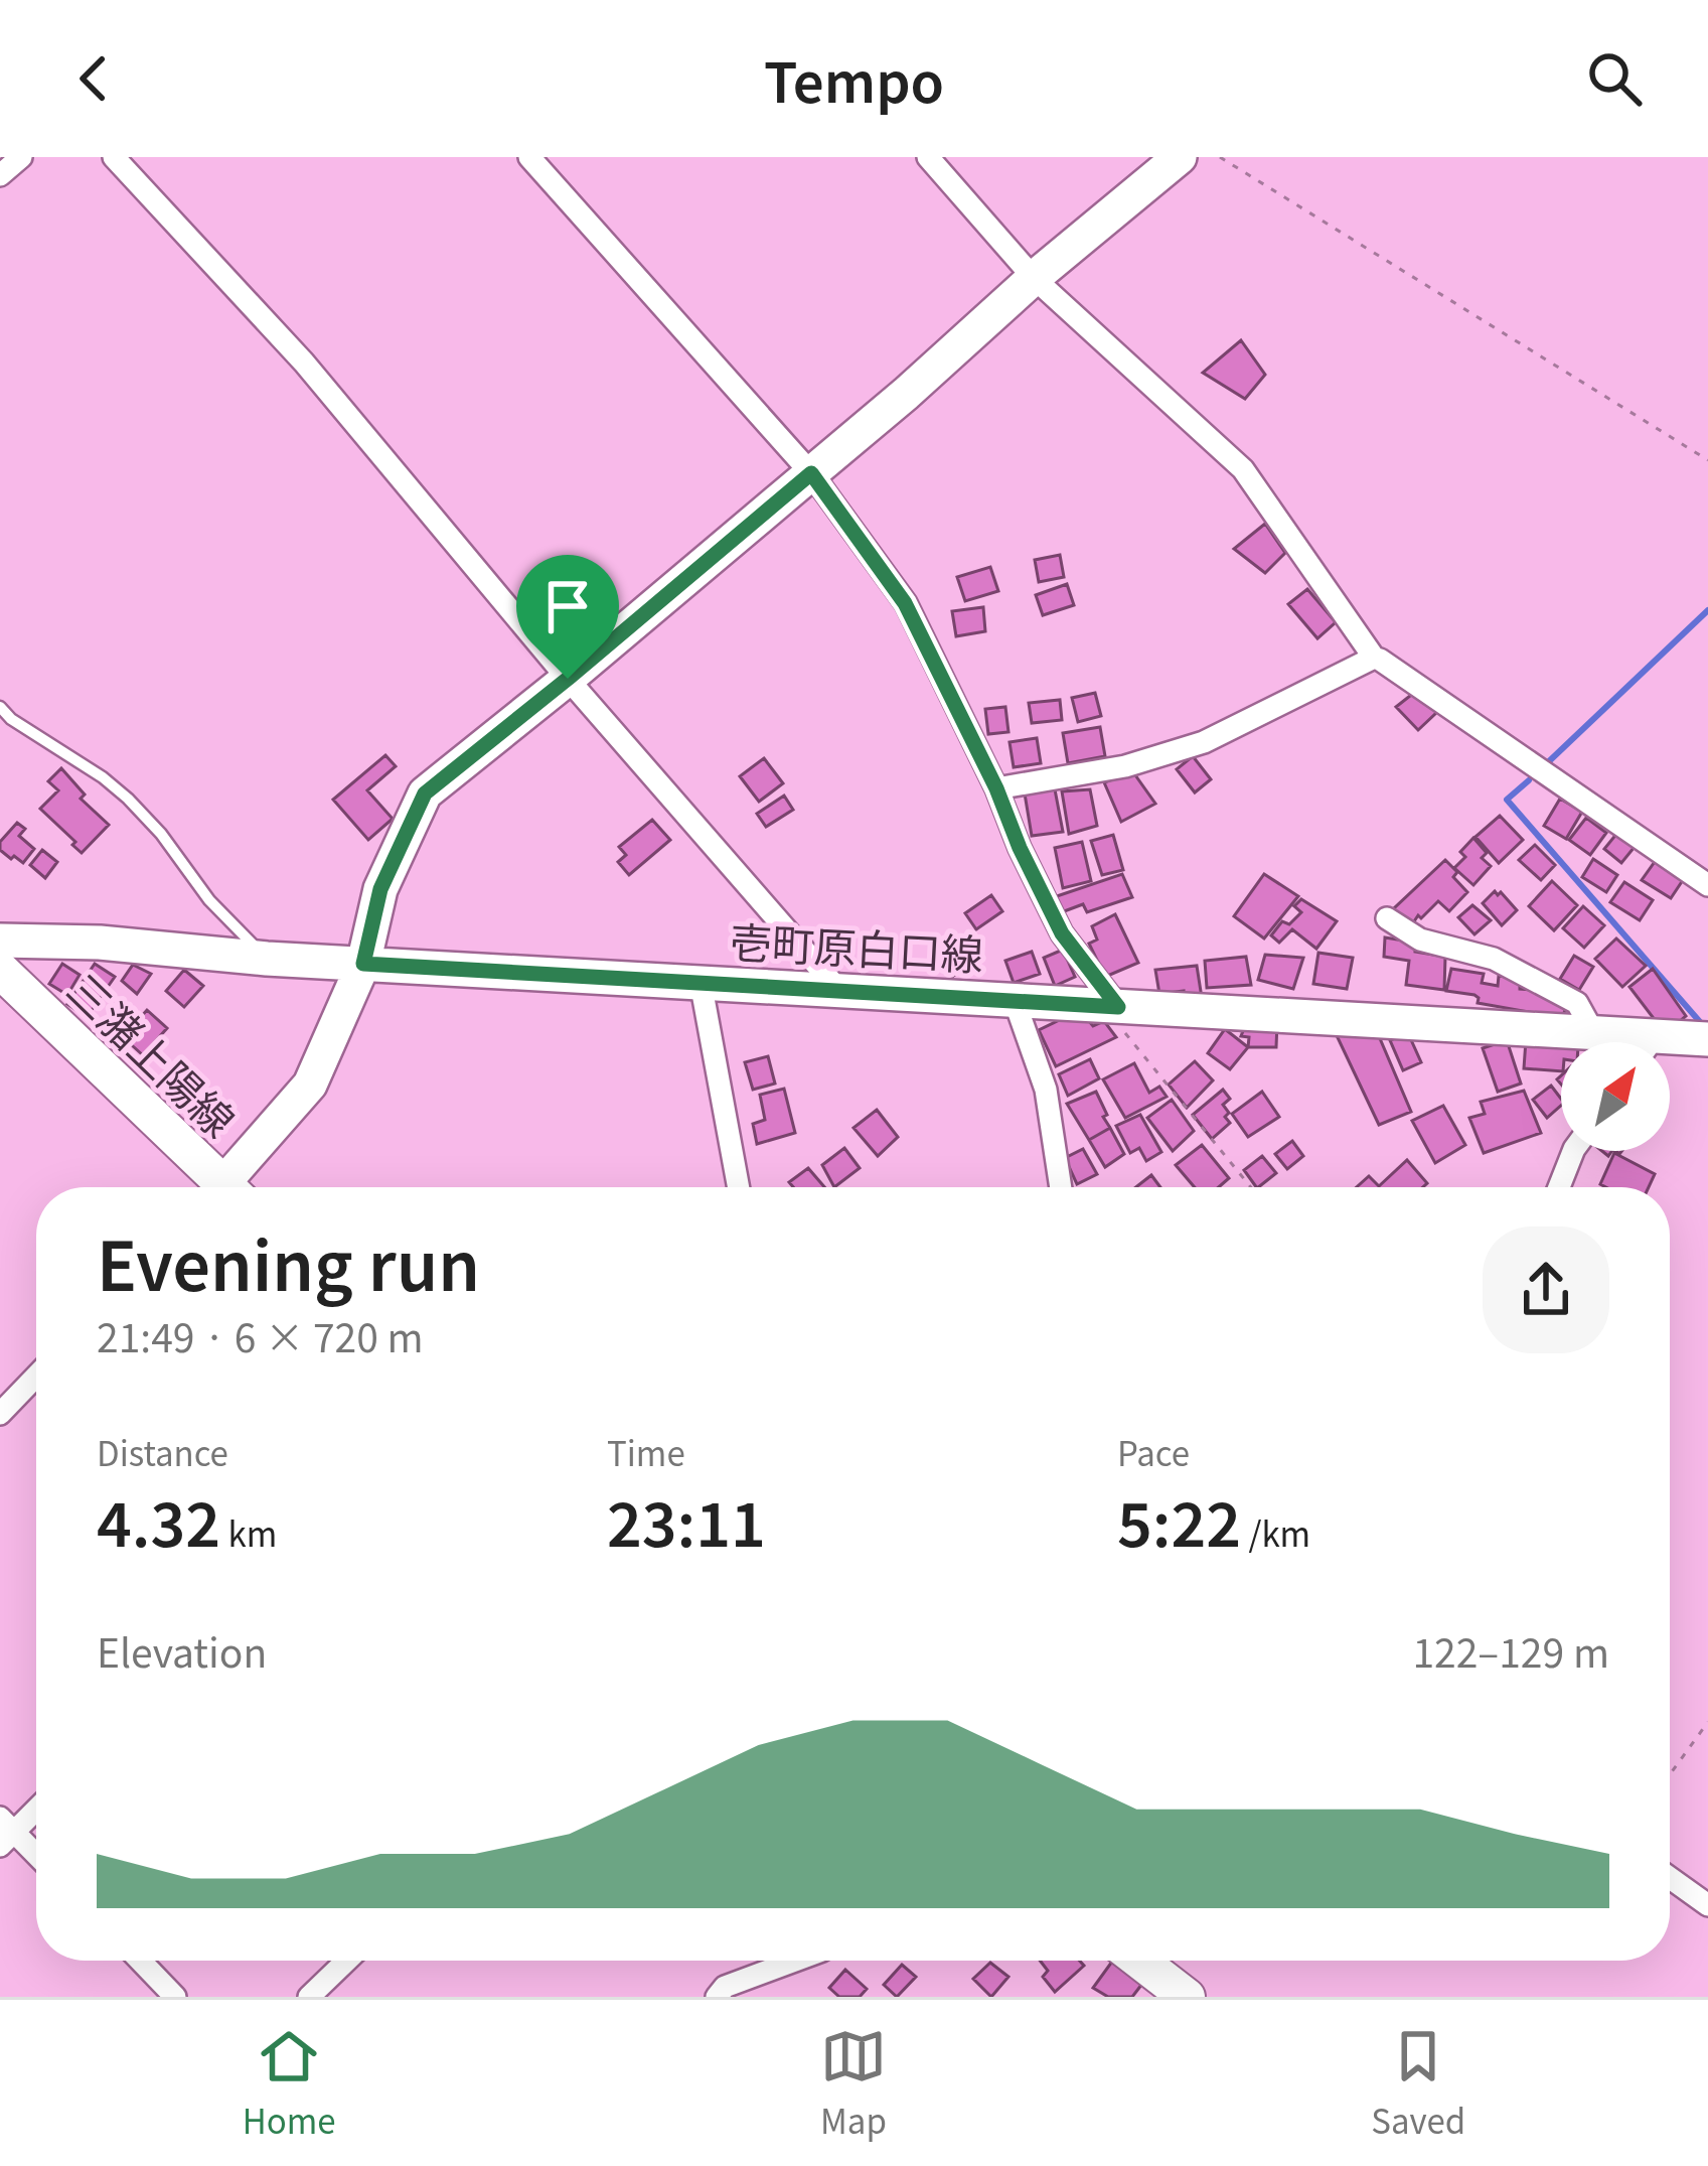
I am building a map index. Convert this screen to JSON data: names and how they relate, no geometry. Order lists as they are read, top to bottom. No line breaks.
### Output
{"streets":{"main road":["壱町原白口線","三潴上陽線"]},"north":"top right","page":{"header":"Tempo","heading":["Evening run","21:49 · 6 × 720 m"],"stats":[["Distance","4.32 km"],["Time","23:11"],["Pace","5:22 /km"]],"chart":["Elevation","122–129 m"],"tabs":["Home","Map","Saved"]}}
